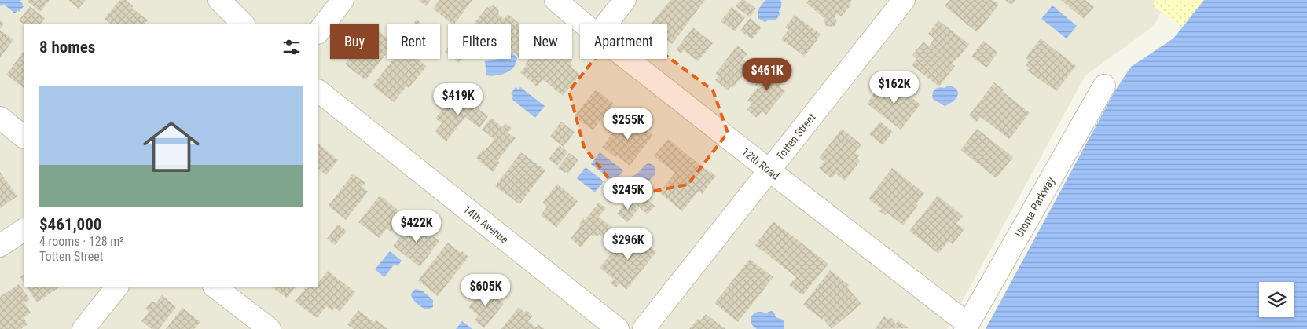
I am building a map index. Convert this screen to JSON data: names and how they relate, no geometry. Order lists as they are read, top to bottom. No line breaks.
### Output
{"streets":{"street":["Totten Street","12th Road","Utopia Parkway","14th Avenue"]},"crossings":[["Totten Street","12th Road"],["12th Road","Utopia Parkway"]],"page":{"chip":["Buy","Rent","Filters","New","Apartment"],"heading":"8 homes","price":["$461K","$162K","$419K","$255K","$245K","$422K","$296K","$605K"],"list":[{"name":"$461,000","note":"4 rooms · 128 m² · Totten Street"}]}}
